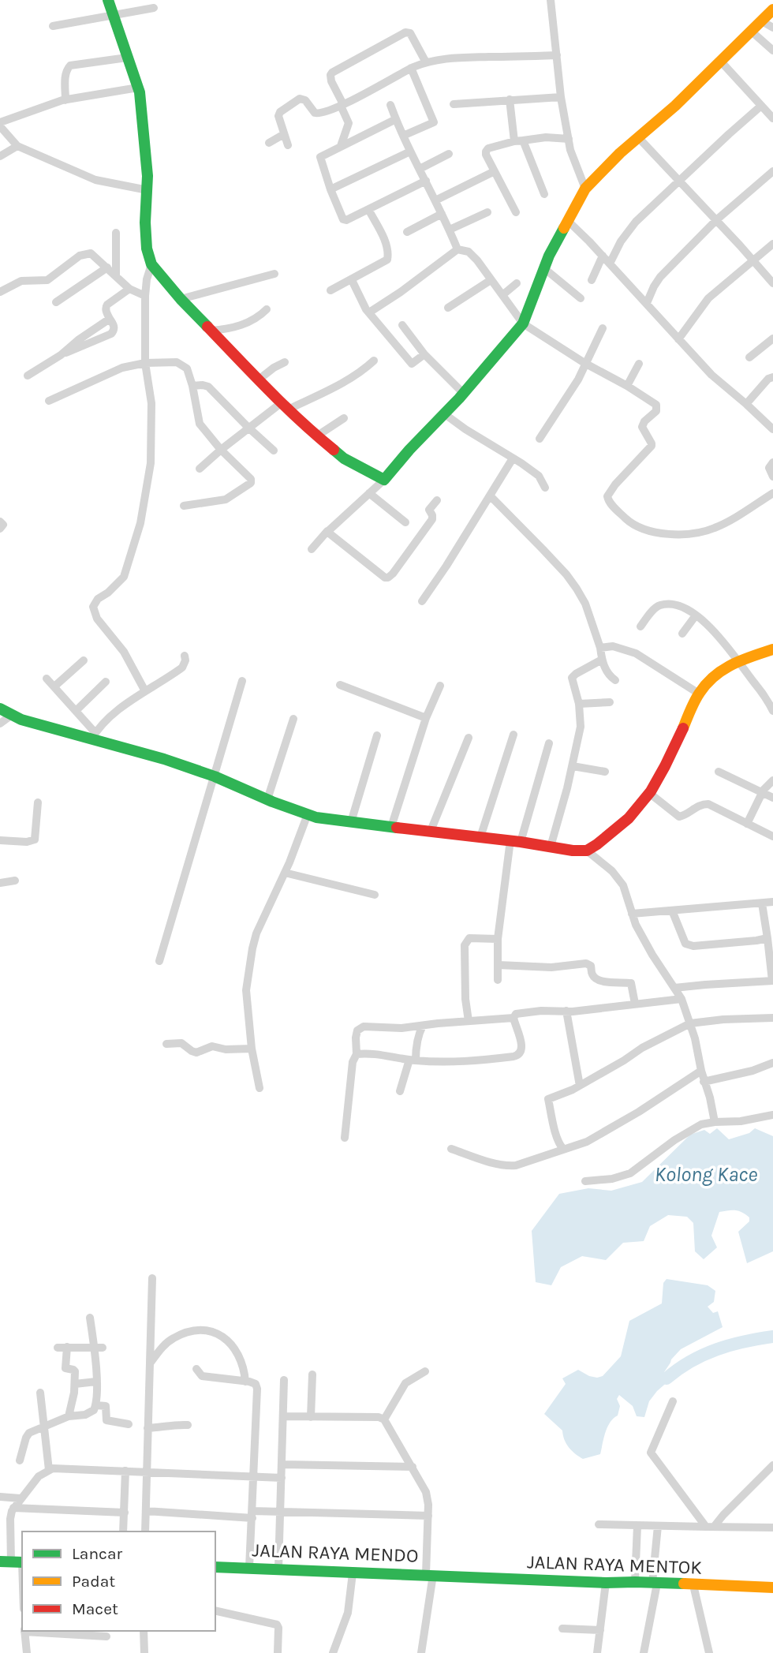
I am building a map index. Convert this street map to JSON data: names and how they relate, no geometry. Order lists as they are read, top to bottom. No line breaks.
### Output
{"streets":{"main road":["JALAN RAYA MENDO","JALAN RAYA MENTOK"]},"crossings":[["JALAN RAYA MENDO","JALAN RAYA MENTOK"]],"water":["Kolong Kace"],"legend":["Lancar","Padat","Macet"]}
